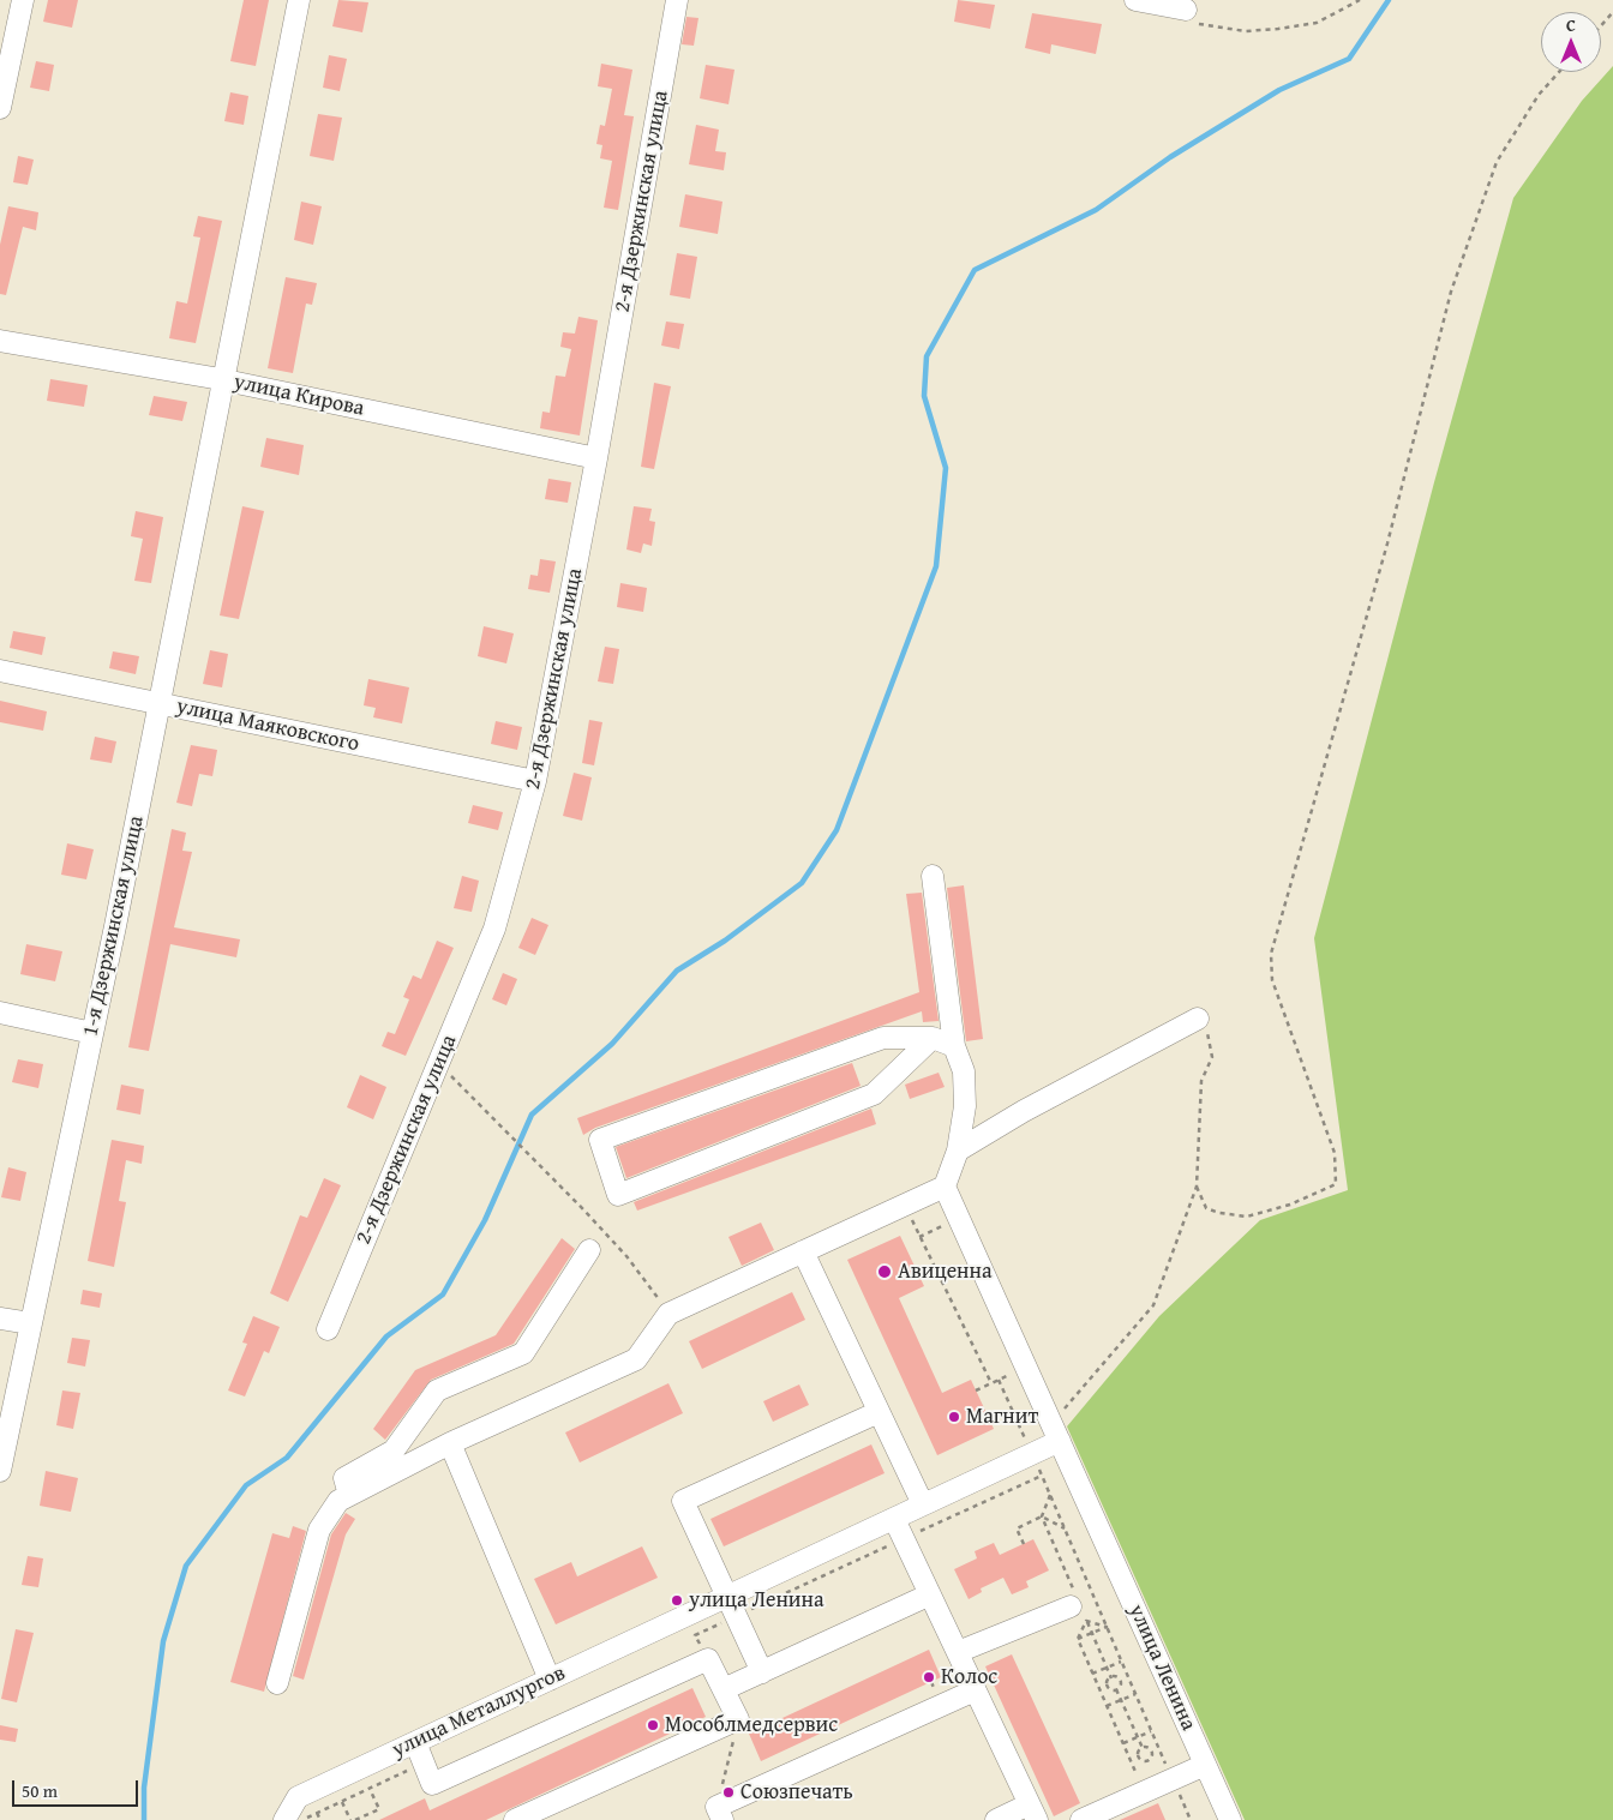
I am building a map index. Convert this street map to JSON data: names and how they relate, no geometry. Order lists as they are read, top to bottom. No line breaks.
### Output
{"streets":{"street":["2-я Дзержинская улица","улица Кирова","улица Маяковского","1-я Дзержинская улица","улица Ленина","улица Металлургов"]},"crossings":[["2-я Дзержинская улица","улица Кирова"],["2-я Дзержинская улица","улица Маяковского"],["улица Кирова","1-я Дзержинская улица"],["улица Маяковского","1-я Дзержинская улица"],["улица Ленина","улица Металлургов"]],"places":["Авиценна","Магнит","улица Ленина","Колос","Мособлмедсервис","Союзпечать"],"scale_bar":"50 m","north":"top"}
